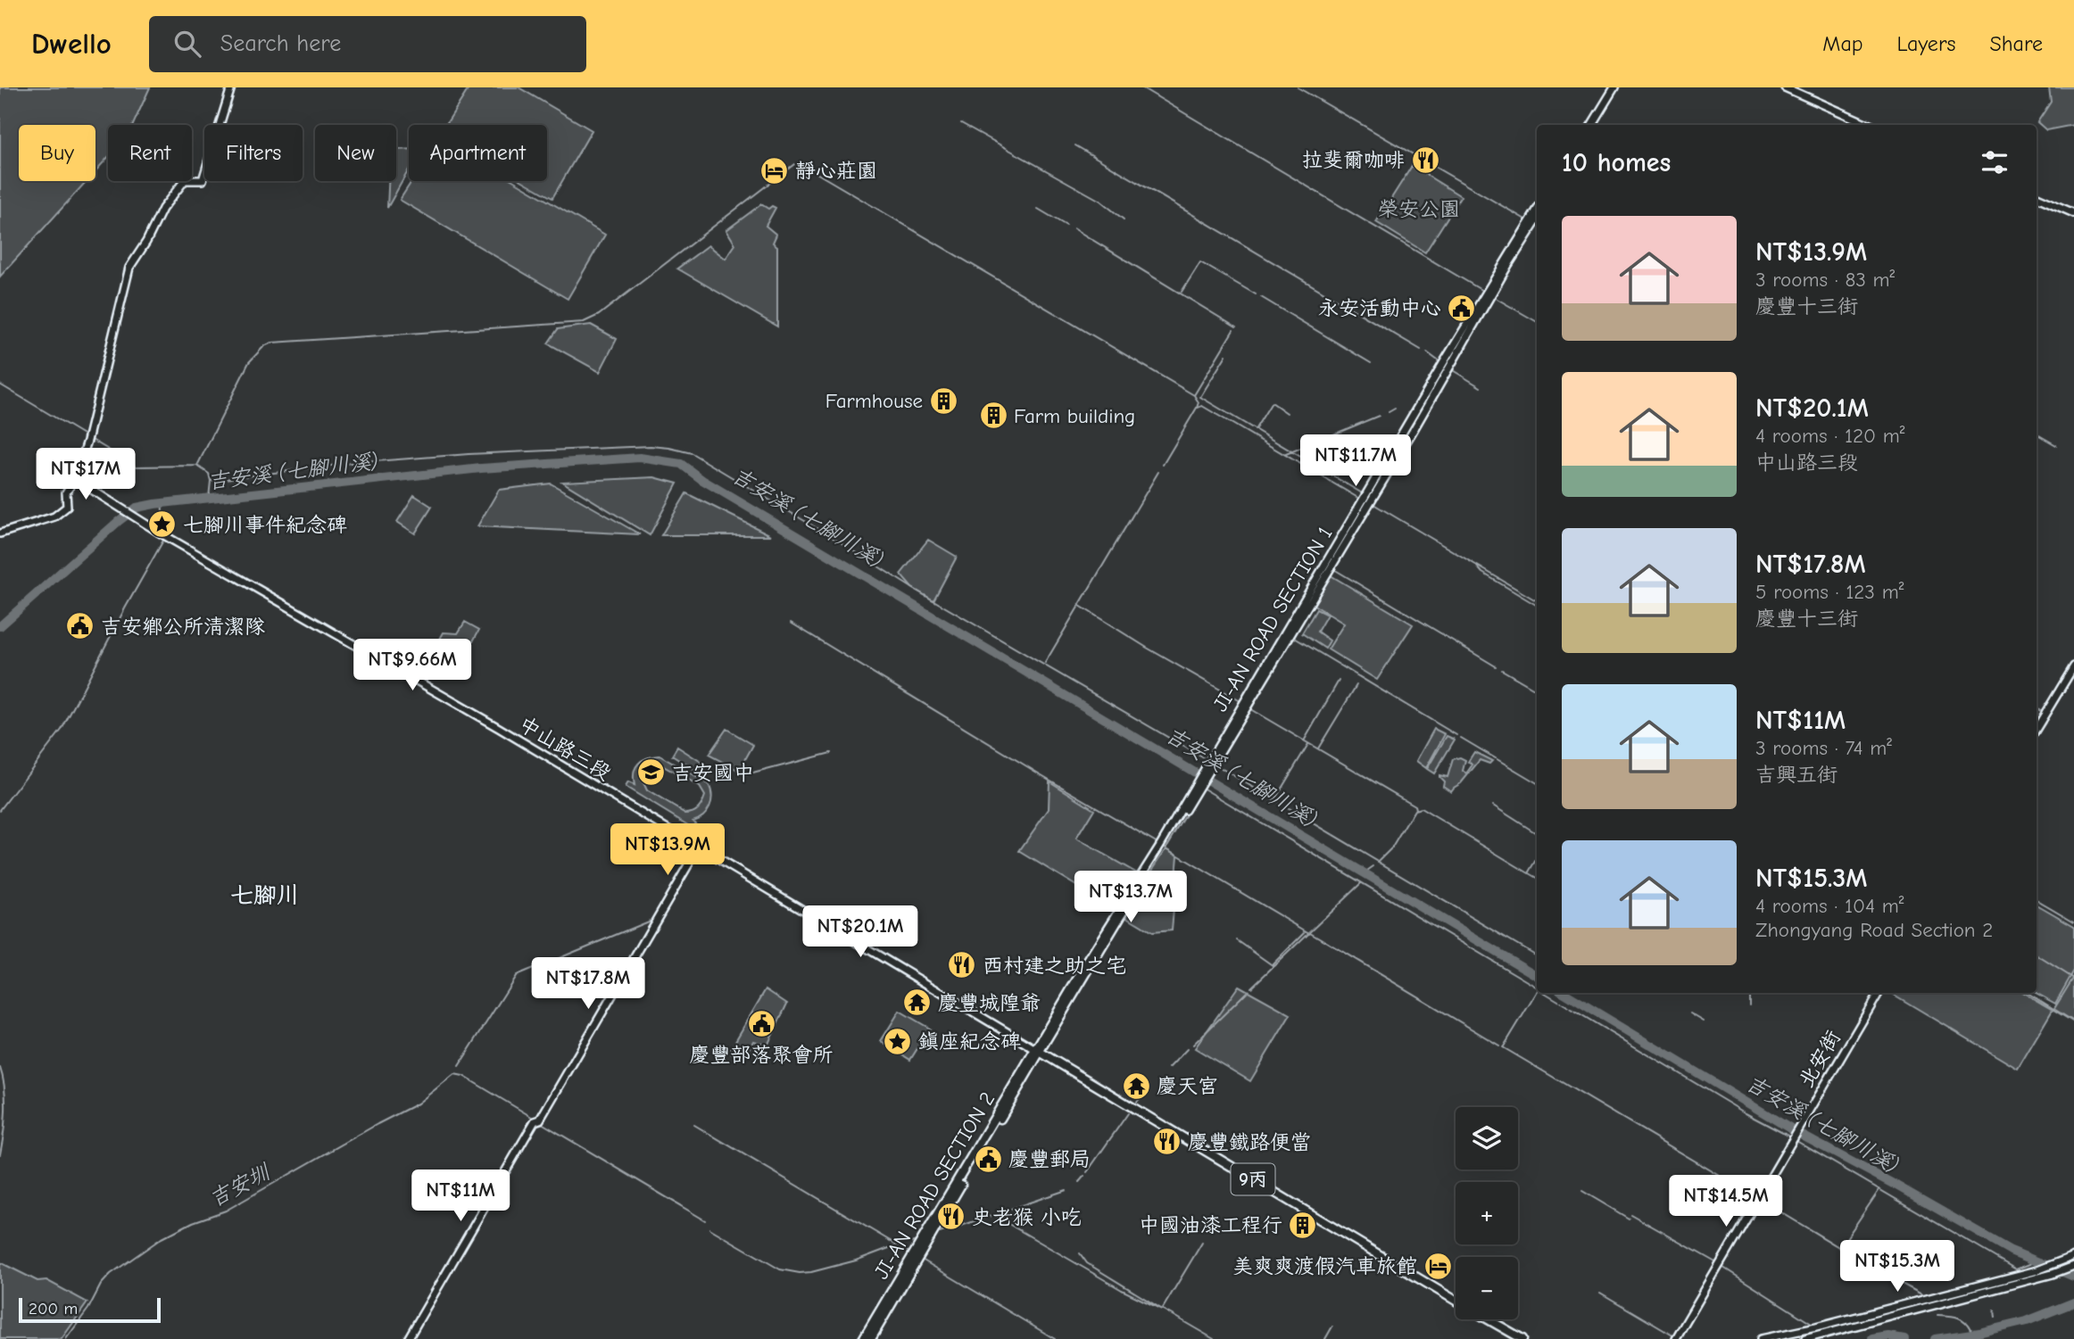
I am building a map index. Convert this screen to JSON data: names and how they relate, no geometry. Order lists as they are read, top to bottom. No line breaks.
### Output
{"streets":{"main road":["9丙","JI-AN ROAD SECTION 2"],"street":["JI-AN ROAD SECTION 1","中山路三段","北安街"]},"crossings":[["中山路三段","9丙"],["中山路三段","JI-AN ROAD SECTION 2"],["9丙","JI-AN ROAD SECTION 2"]],"districts":["七腳川"],"water":["吉安溪 (七腳川溪)","吉安圳"],"parks":["榮安公園"],"places":{"restaurant":["拉斐爾咖啡","西村建之助之宅","慶豐鐵路便當","史老猴 小吃"],"hotel":["靜心莊園","美爽爽渡假汽車旅館"],"public building":["永安活動中心","吉安鄉公所清潔隊","慶豐部落聚會所","慶豐郵局"],"building":["Farmhouse","Farm building","中國油漆工程行"],"place":["七腳川事件紀念碑","鎮座紀念碑"],"school or university":["吉安國中"],"temple":["慶豐城隍爺","慶天宮"]},"scale_bar":"200 m","page":{"header":"Dwello","search":"Search here","nav":["Map","Layers","Share"],"chip":["Buy","Rent","Filters","New","Apartment"],"heading":"10 homes","list":[{"name":"NT$13.9M","note":"3 rooms · 83 m² · 慶豐十三街"},{"name":"NT$20.1M","note":"4 rooms · 120 m² · 中山路三段"},{"name":"NT$17.8M","note":"5 rooms · 123 m² · 慶豐十三街"},{"name":"NT$11M","note":"3 rooms · 74 m² · 吉興五街"},{"name":"NT$15.3M","note":"4 rooms · 104 m² · Zhongyang Road Section 2"}],"price":["NT$11.7M","NT$17M","NT$9.66M","NT$13.9M","NT$13.7M","NT$20.1M","NT$17.8M","NT$11M","NT$14.5M","NT$15.3M"],"map_buttons":["+","−"],"scale":"200 m"}}
